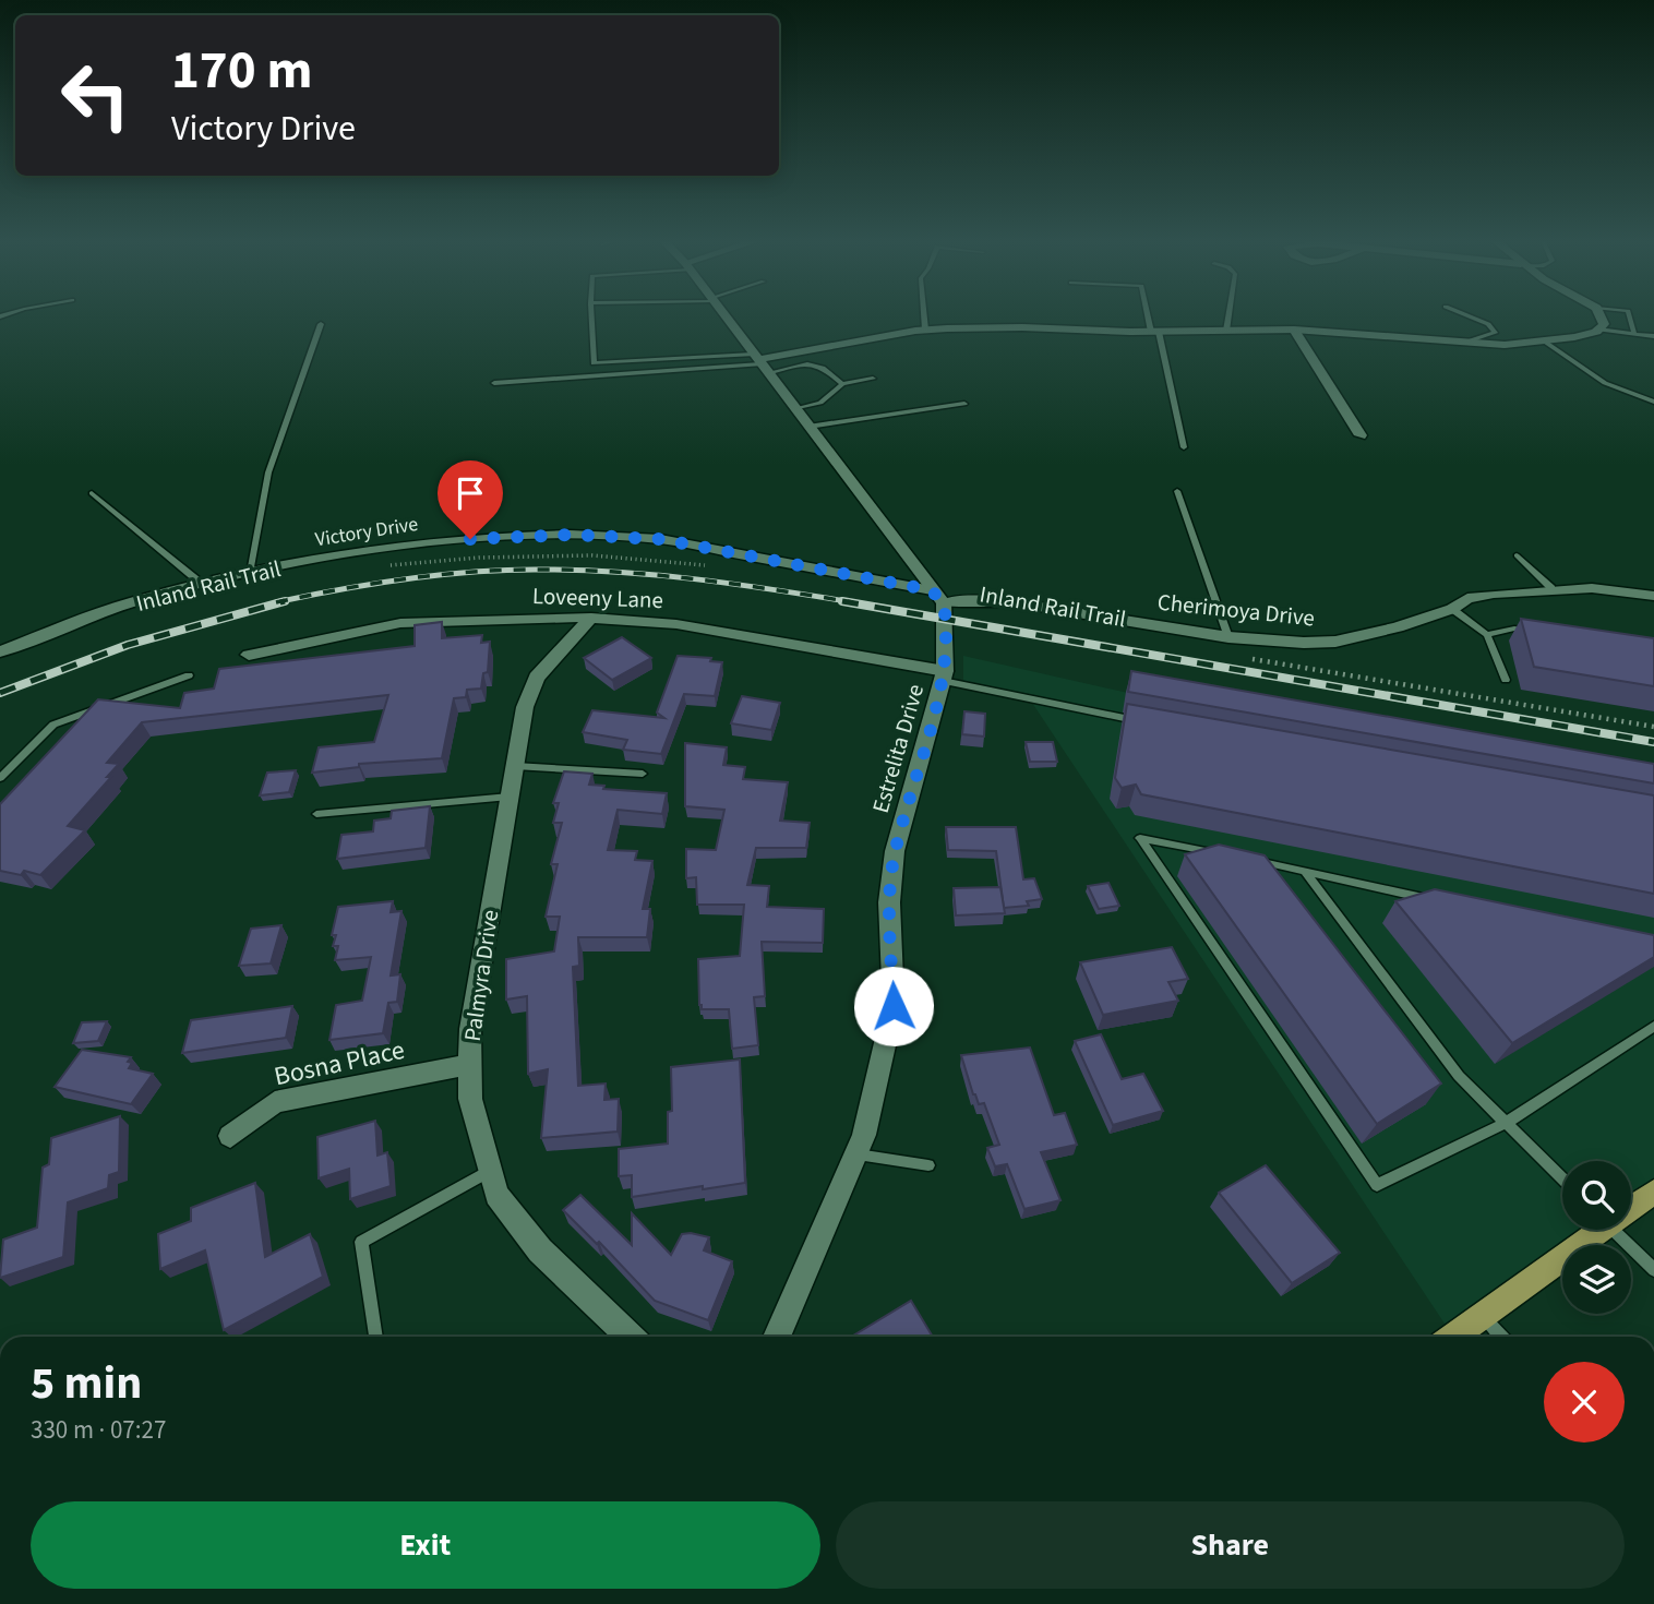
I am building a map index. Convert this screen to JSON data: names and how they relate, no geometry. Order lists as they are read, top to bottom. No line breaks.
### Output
{"streets":{"street":["Victory Drive","Loveeny Lane","Cherimoya Drive","Estrelita Drive","Palmyra Drive","Bosna Place"]},"crossings":[["Victory Drive","Cherimoya Drive"],["Victory Drive","Estrelita Drive"],["Loveeny Lane","Estrelita Drive"],["Loveeny Lane","Palmyra Drive"],["Cherimoya Drive","Estrelita Drive"],["Palmyra Drive","Bosna Place"]],"page":{"turn":["170 m","Victory Drive"],"heading":["5 min","330 m · 07:27"],"buttons":["Exit","Share"]}}
